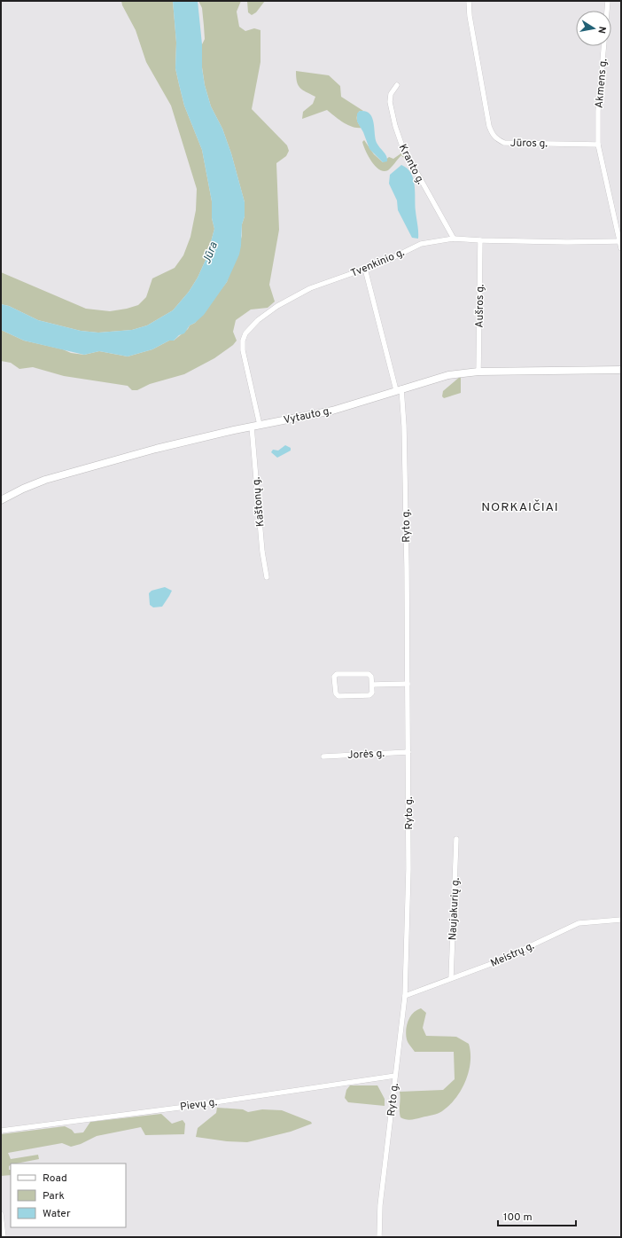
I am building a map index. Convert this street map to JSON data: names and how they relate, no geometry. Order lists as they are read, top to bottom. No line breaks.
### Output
{"streets":{"main road":["Vytauto g."],"street":["Akmens g.","Jūros g.","Kranto g.","Tvenkinio g.","Aušros g.","Kaštonų g.","Ryto g.","Jorės g.","Naujakurių g.","Meistrų g.","Pievų g."]},"crossings":[["Akmens g.","Jūros g."],["Kranto g.","Tvenkinio g."],["Tvenkinio g.","Aušros g."],["Tvenkinio g.","Vytauto g."],["Tvenkinio g.","Ryto g."],["Aušros g.","Vytauto g."],["Vytauto g.","Kaštonų g."],["Vytauto g.","Ryto g."],["Ryto g.","Jorės g."],["Ryto g.","Meistrų g."],["Ryto g.","Pievų g."],["Naujakurių g.","Meistrų g."]],"districts":["NORKAIČIAI"],"water":["Jūra"],"legend":["Road","Park","Water"],"scale_bar":"100 m","north":"right"}
